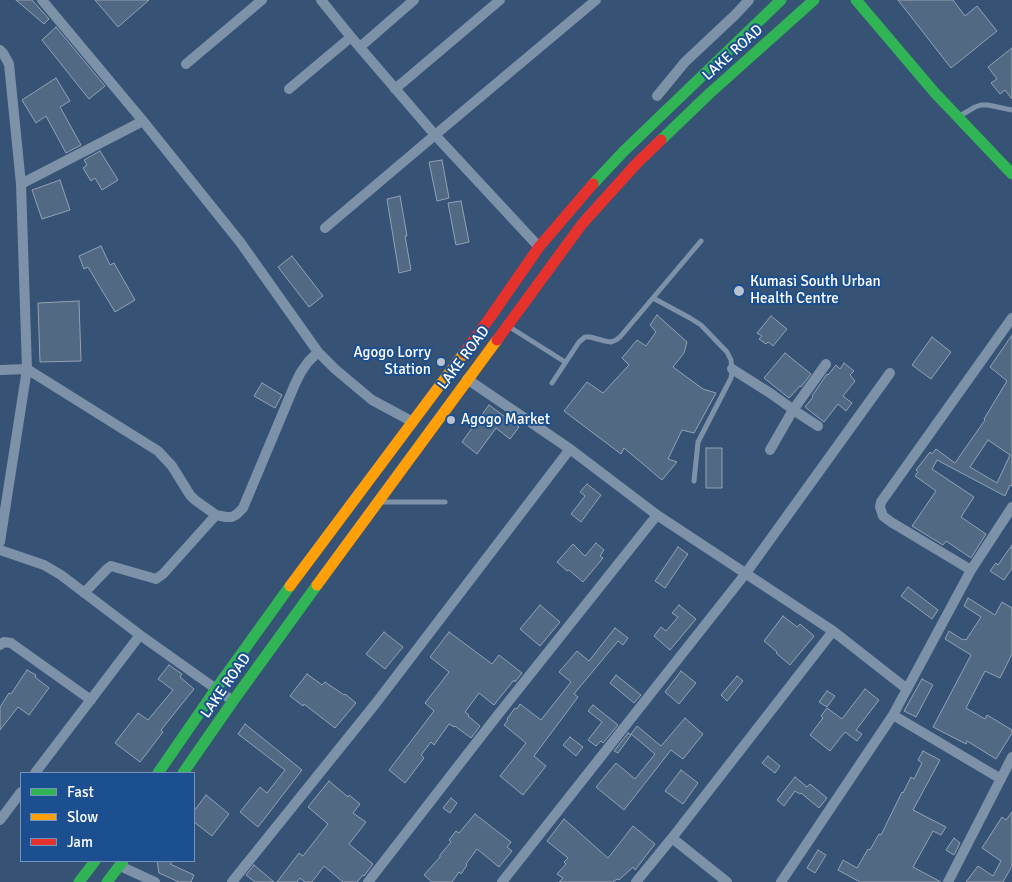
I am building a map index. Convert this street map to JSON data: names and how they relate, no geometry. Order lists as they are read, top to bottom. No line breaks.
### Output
{"streets":{"main road":["LAKE ROAD"]},"places":["Kumasi South Urban Health Centre","Agogo Lorry Station","Agogo Market"],"legend":["Fast","Slow","Jam"]}
